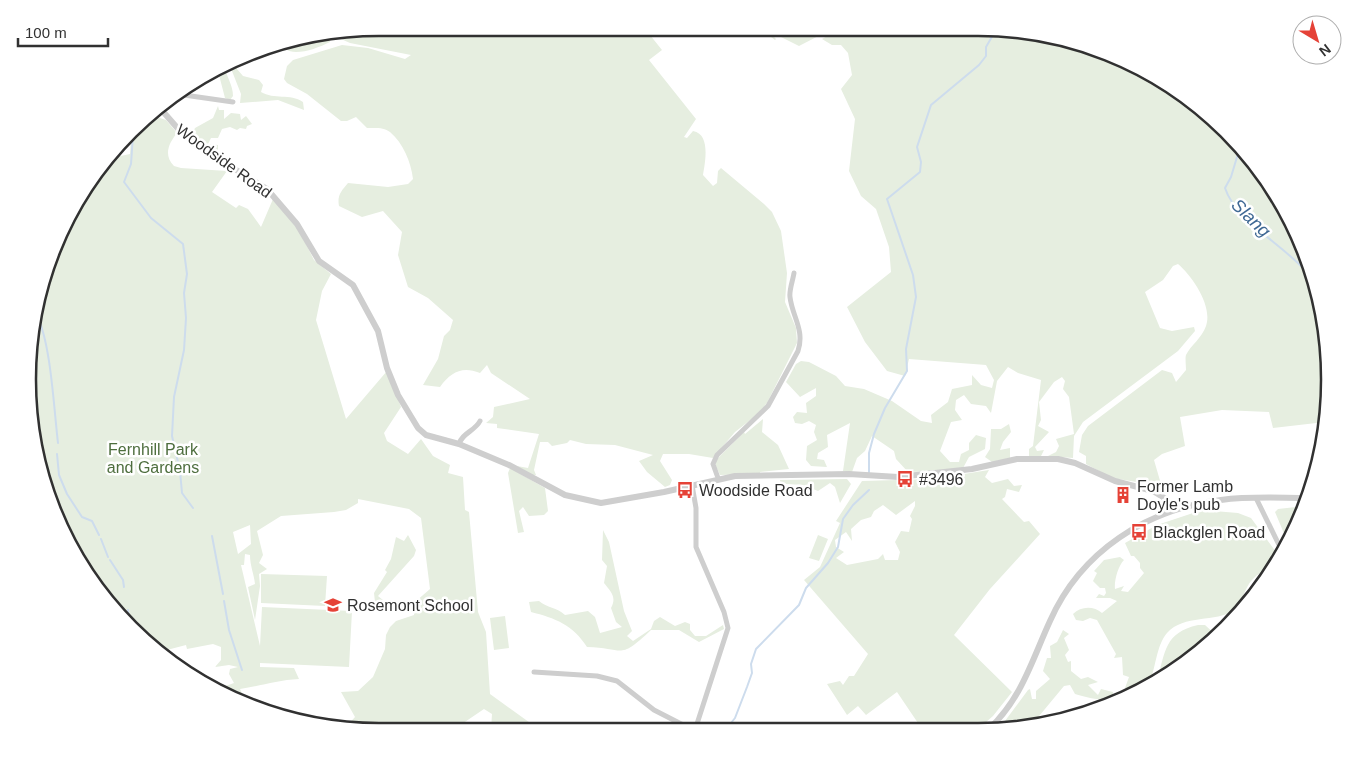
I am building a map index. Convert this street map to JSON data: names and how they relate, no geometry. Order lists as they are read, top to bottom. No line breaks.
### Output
{"streets":{"street":["Woodside Road"]},"water":["Slang"],"parks":["Fernhill Park and Gardens"],"places":{"bus stop":["#3496","Woodside Road","Blackglen Road"],"building":["Former Lamb Doyle's pub"],"school or university":["Rosemont School"]},"scale_bar":"100 m","north":"bottom right"}
